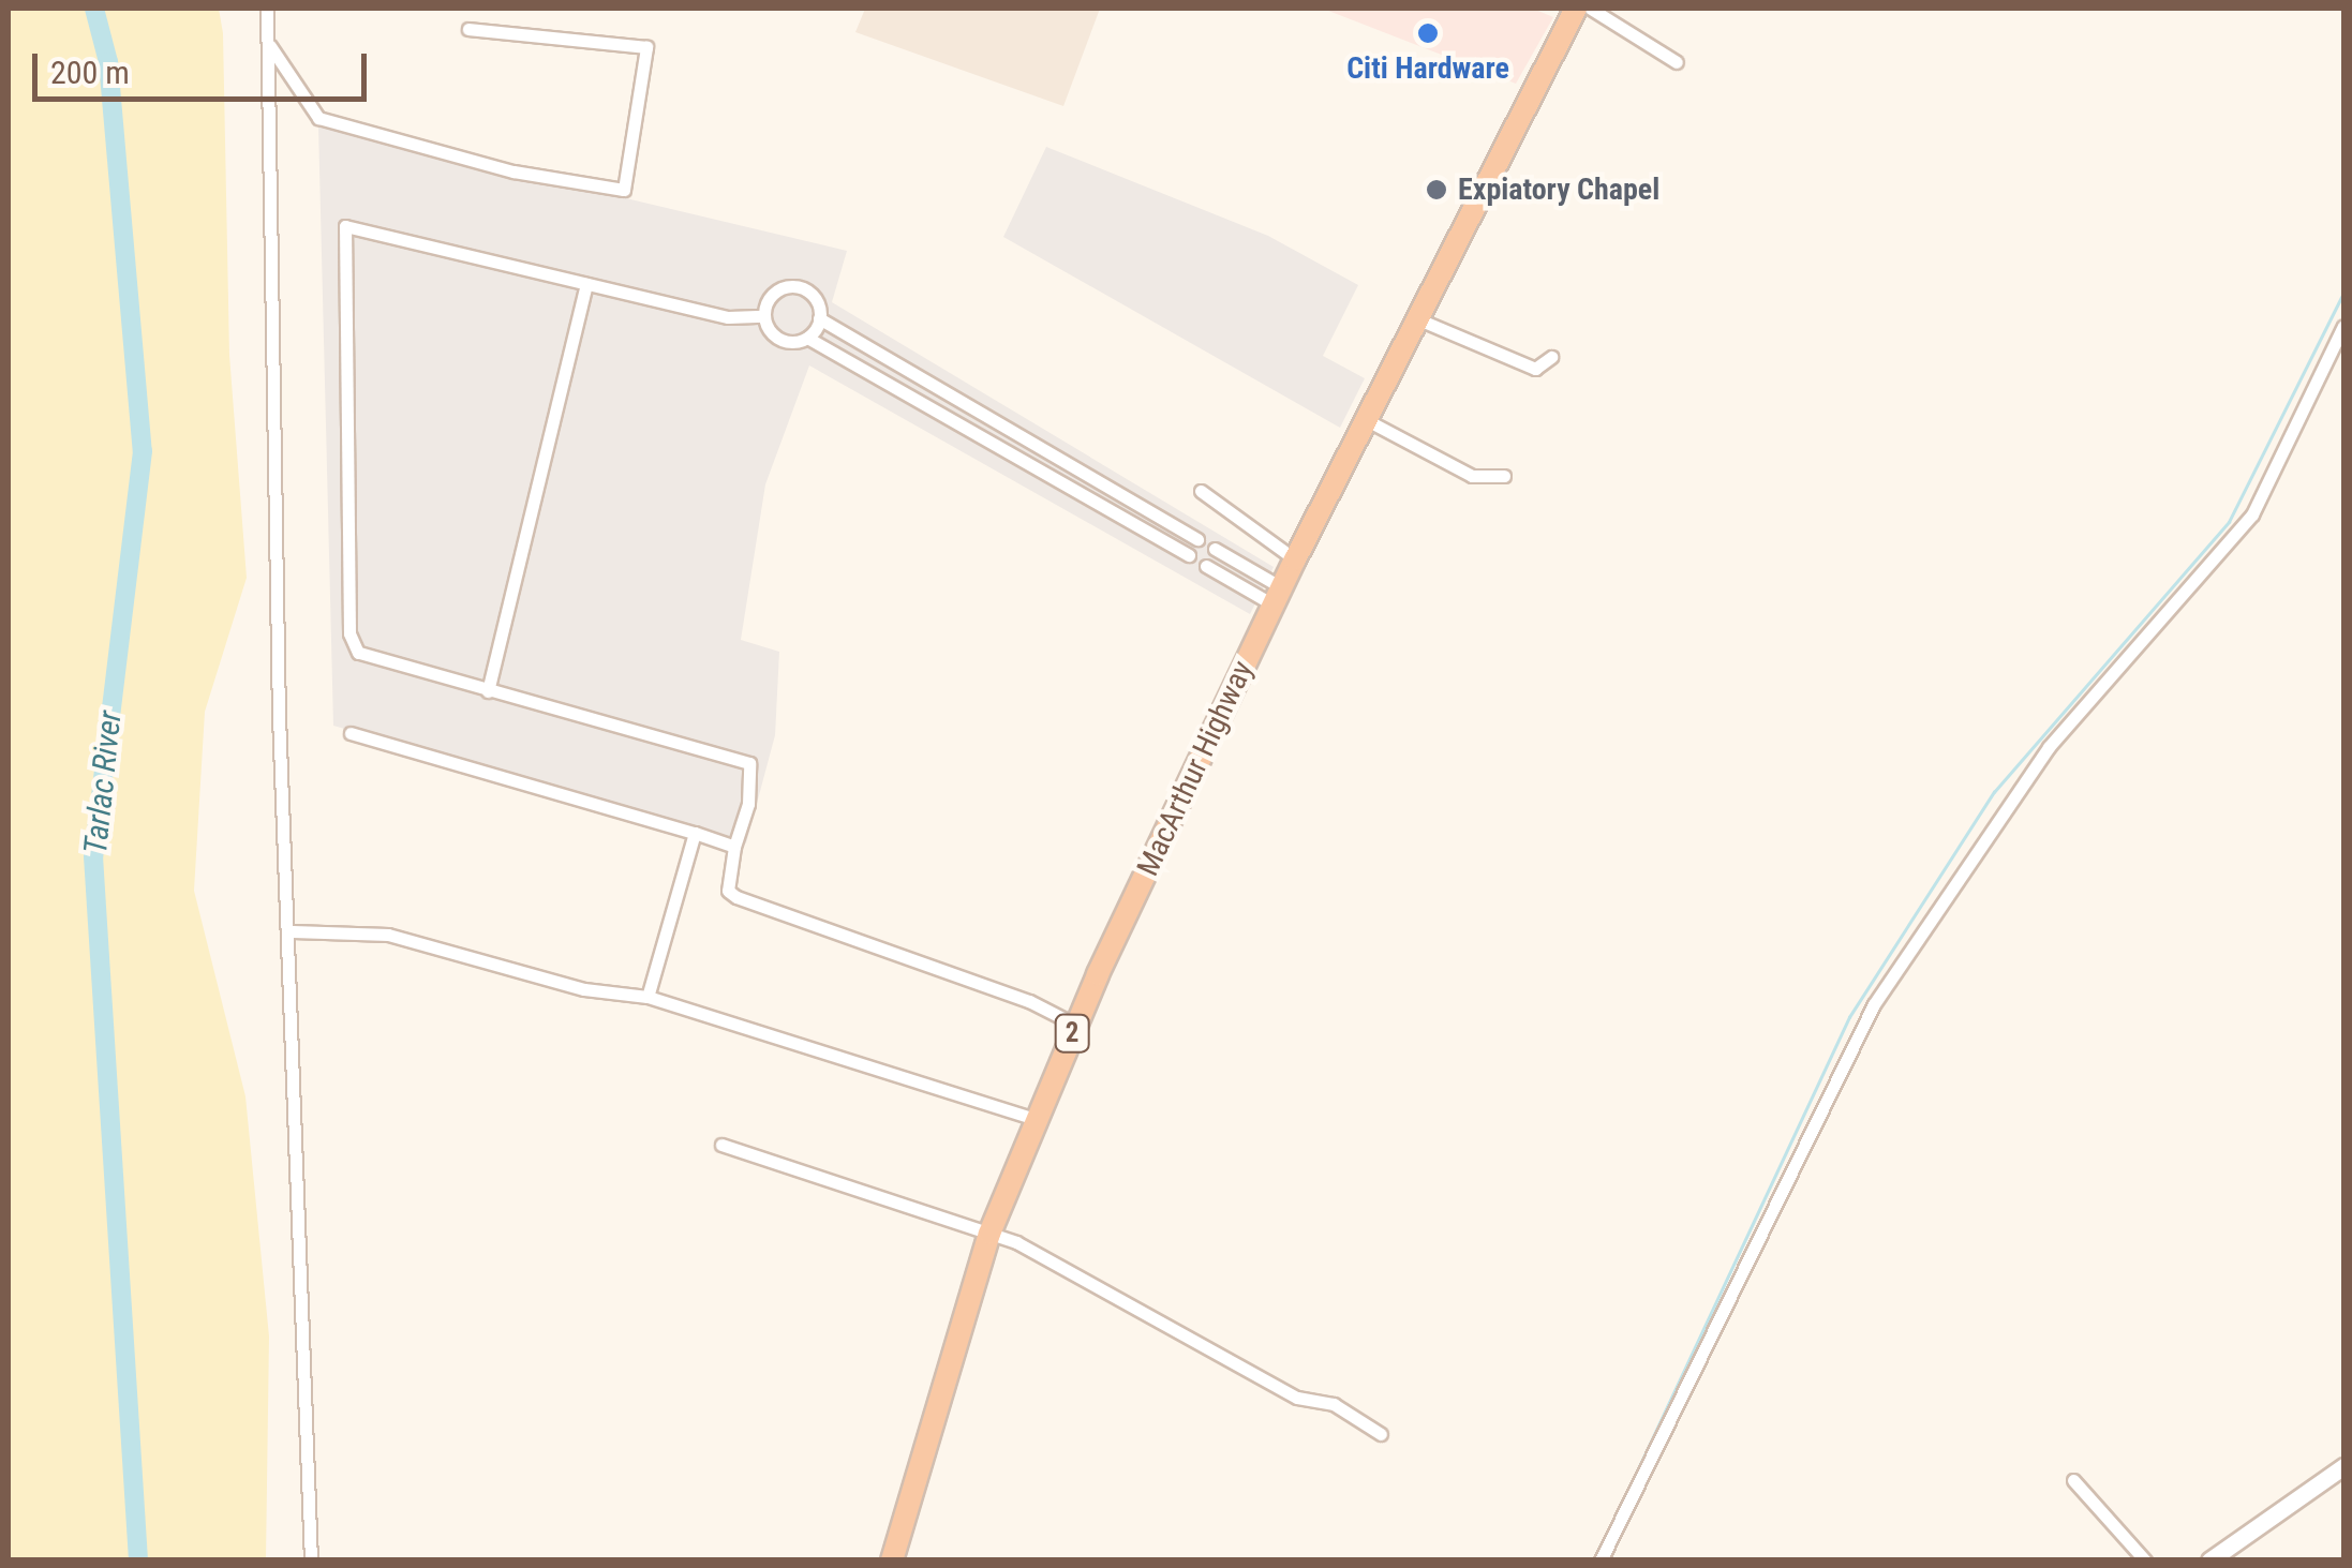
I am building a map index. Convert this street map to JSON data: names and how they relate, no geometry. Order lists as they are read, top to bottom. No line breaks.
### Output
{"streets":{"highway":["MacArthur Highway","2"]},"water":["Tarlac River"],"places":["Citi Hardware","Expiatory Chapel"],"scale_bar":"200 m"}
